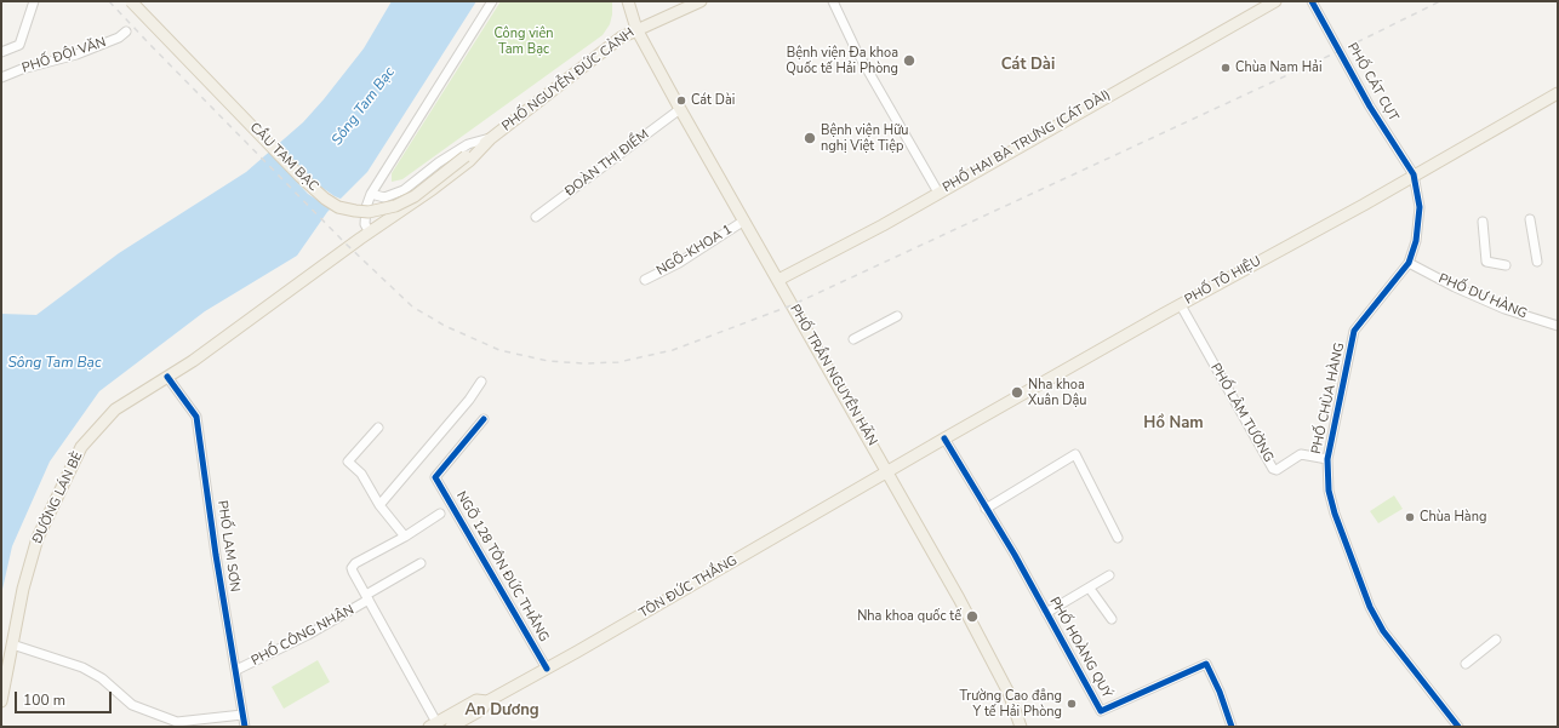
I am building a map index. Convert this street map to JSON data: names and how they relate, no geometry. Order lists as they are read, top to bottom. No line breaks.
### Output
{"streets":{"main road":["PHỐ NGUYỄN ĐỨC CẢNH","PHỐ HAI BÀ TRƯNG (CÁT DÀI)","CẦU TAM BẠC","PHỐ TÔ HIỆU","PHỐ TRẦN NGUYÊN HÃN","ĐƯỜNG LÁN BÈ","TÔN ĐỨC THẮNG"],"street":["PHỐ ĐỘI VĂN","PHỐ CÁT CỤT","ĐOÀN THỊ ĐIỂM","NGÕ-KHOA 1","PHỐ DƯ HÀNG","PHỐ CHÙA HÀNG","PHỐ LÂM TƯỜNG","PHỐ LAM SƠN","NGÕ 128 TÔN ĐỨC THẮNG","PHỐ CÔNG NHÂN","PHỐ HOÀNG QUÝ"]},"crossings":[["PHỐ NGUYỄN ĐỨC CẢNH","CẦU TAM BẠC"],["PHỐ NGUYỄN ĐỨC CẢNH","PHỐ TRẦN NGUYÊN HÃN"],["PHỐ NGUYỄN ĐỨC CẢNH","ĐƯỜNG LÁN BÈ"],["PHỐ CÁT CỤT","PHỐ TÔ HIỆU"],["PHỐ CÁT CỤT","PHỐ CHÙA HÀNG"],["PHỐ HAI BÀ TRƯNG (CÁT DÀI)","PHỐ TRẦN NGUYÊN HÃN"],["ĐOÀN THỊ ĐIỂM","PHỐ TRẦN NGUYÊN HÃN"],["NGÕ-KHOA 1","PHỐ TRẦN NGUYÊN HÃN"],["PHỐ TÔ HIỆU","PHỐ TRẦN NGUYÊN HÃN"],["PHỐ TÔ HIỆU","PHỐ CHÙA HÀNG"],["PHỐ TÔ HIỆU","PHỐ LÂM TƯỜNG"],["PHỐ TÔ HIỆU","TÔN ĐỨC THẮNG"],["PHỐ TÔ HIỆU","PHỐ HOÀNG QUÝ"],["PHỐ DƯ HÀNG","PHỐ CHÙA HÀNG"],["PHỐ TRẦN NGUYÊN HÃN","TÔN ĐỨC THẮNG"],["PHỐ CHÙA HÀNG","PHỐ LÂM TƯỜNG"],["ĐƯỜNG LÁN BÈ","PHỐ LAM SƠN"],["PHỐ LAM SƠN","PHỐ CÔNG NHÂN"],["NGÕ 128 TÔN ĐỨC THẮNG","TÔN ĐỨC THẮNG"]],"districts":["Cát Dài","Hồ Nam","An Dương"],"water":["Sông Tam Bạc"],"parks":["Công viên Tam Bạc"],"places":["Bệnh viện Đa khoa Quốc tế Hải Phòng","Chùa Nam Hải","Cát Dài","Bệnh viện Hữu nghị Việt Tiệp","Nha khoa Xuân Dậu","Chùa Hàng","Nha khoa quốc tế","Trường Cao đẳng Y tế Hải Phòng"],"scale_bar":"100 m"}
